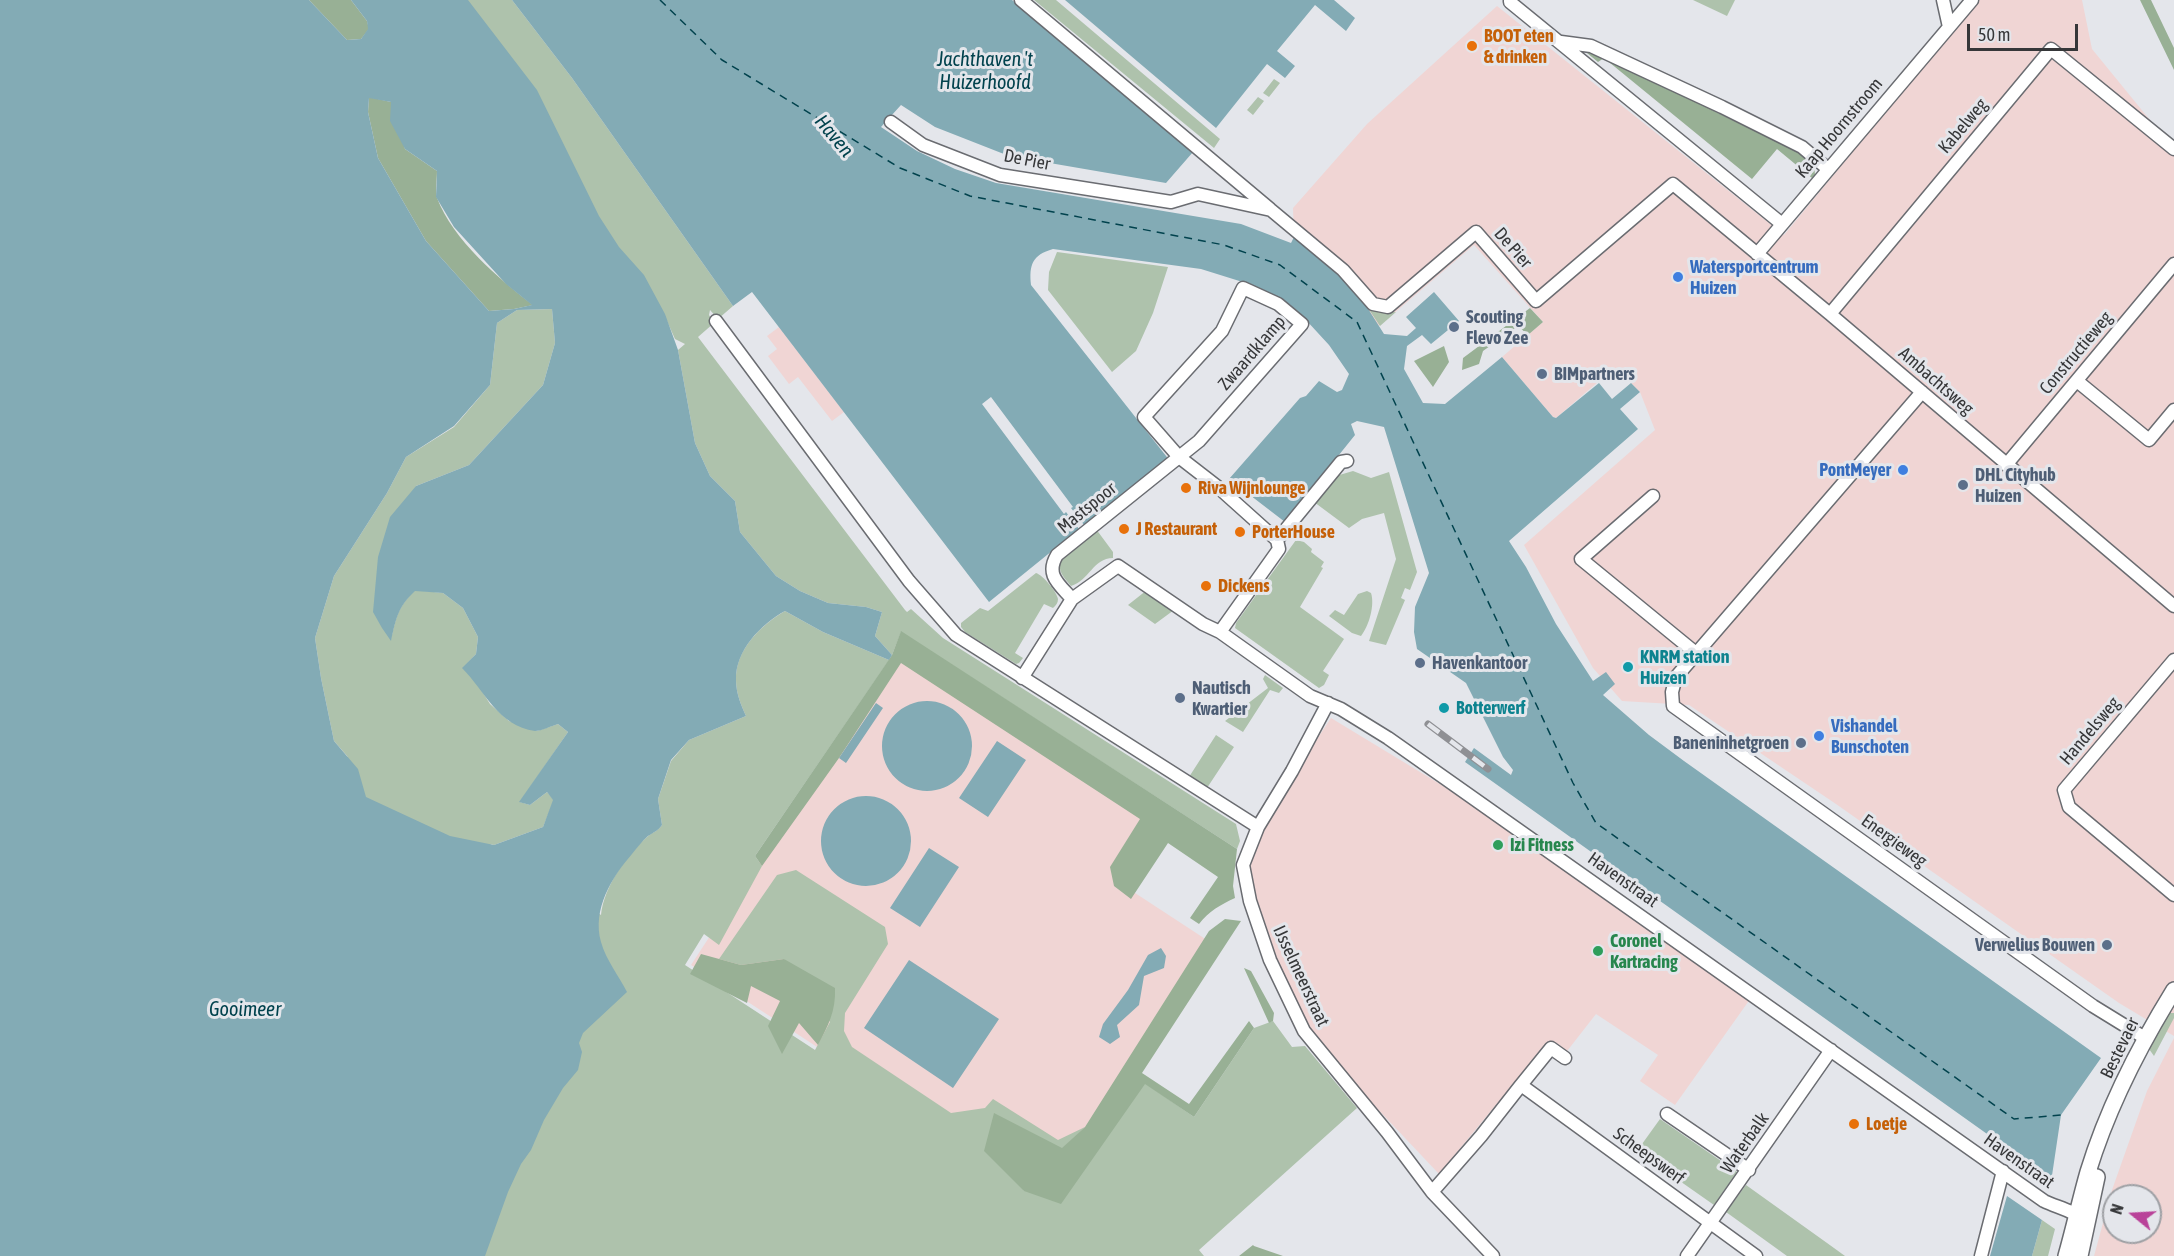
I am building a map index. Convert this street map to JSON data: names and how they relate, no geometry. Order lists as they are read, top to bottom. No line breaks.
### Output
{"streets":{"street":["Kabelweg","Kaap Hoornstroom","De Pier","Zwaardklamp","Constructieweg","Ambachtsweg","Mastspoor","Handelsweg","Energieweg","Havenstraat","IJsselmeerstraat","Bestevaer","Waterbalk","Scheepswerf"]},"crossings":[["Kabelweg","Ambachtsweg"],["Kaap Hoornstroom","Ambachtsweg"],["De Pier","Ambachtsweg"],["Zwaardklamp","Mastspoor"],["Constructieweg","Ambachtsweg"],["Ambachtsweg","Energieweg"],["Mastspoor","Havenstraat"],["Energieweg","Bestevaer"],["Havenstraat","IJsselmeerstraat"],["Havenstraat","Bestevaer"],["Havenstraat","Waterbalk"],["Waterbalk","Scheepswerf"]],"water":["Jachthaven 't Huizerhoofd","Haven","Gooimeer"],"places":["BOOT eten & drinken","Watersportcentrum Huizen","Scouting Flevo Zee","BIMpartners","PontMeyer","DHL Cityhub Huizen","Riva Wijnlounge","J Restaurant","PorterHouse","Dickens","Havenkantoor","KNRM station Huizen","Nautisch Kwartier","Botterwerf","Vishandel Bunschoten","Baneninhetgroen","Izi Fitness","Verwelius Bouwen","Coronel Kartracing","Loetje"],"scale_bar":"50 m","north":"left"}
